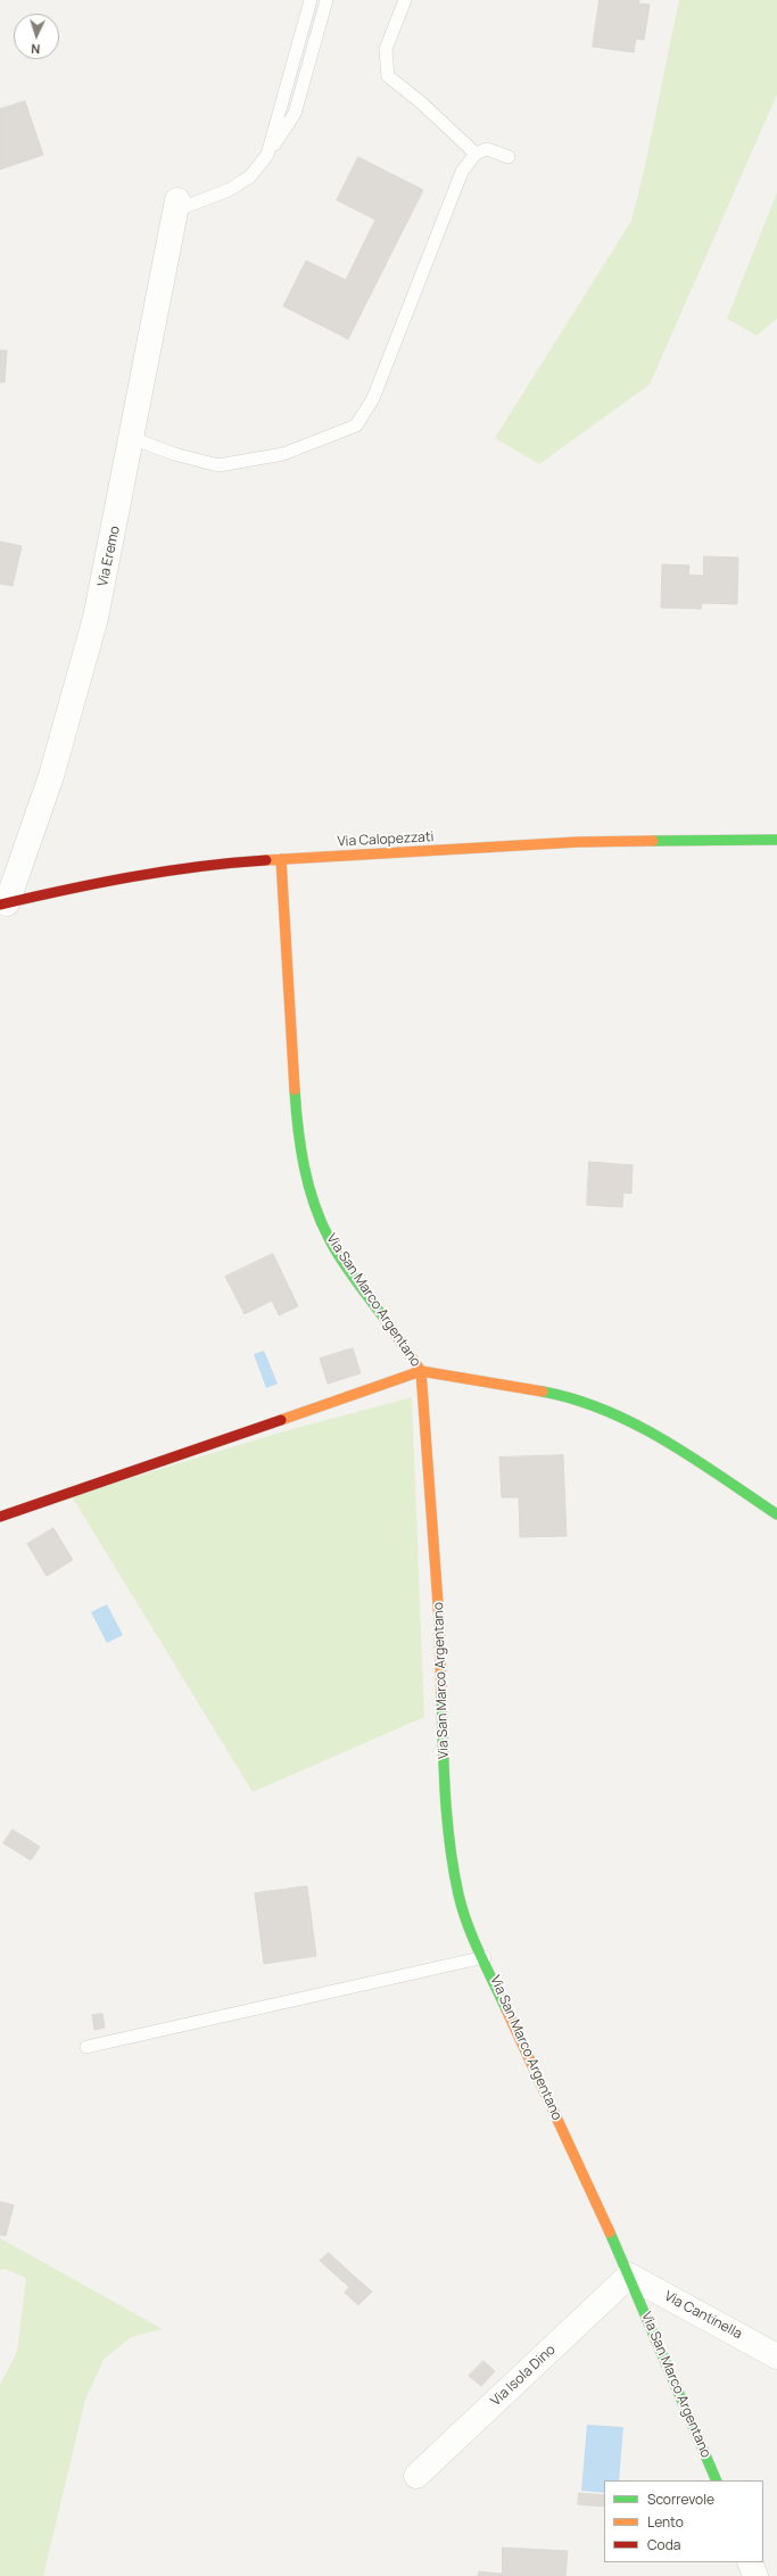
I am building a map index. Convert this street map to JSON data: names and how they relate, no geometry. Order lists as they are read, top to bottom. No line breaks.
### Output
{"streets":{"street":["Via Eremo","Via Calopezzati","Via San Marco Argentano","Via Cantinella","Via Isola Dino"]},"crossings":[["Via Eremo","Via Calopezzati"],["Via Calopezzati","Via San Marco Argentano"],["Via San Marco Argentano","Via Cantinella"],["Via San Marco Argentano","Via Isola Dino"],["Via Cantinella","Via Isola Dino"]],"legend":["Scorrevole","Lento","Coda"],"north":"bottom"}
